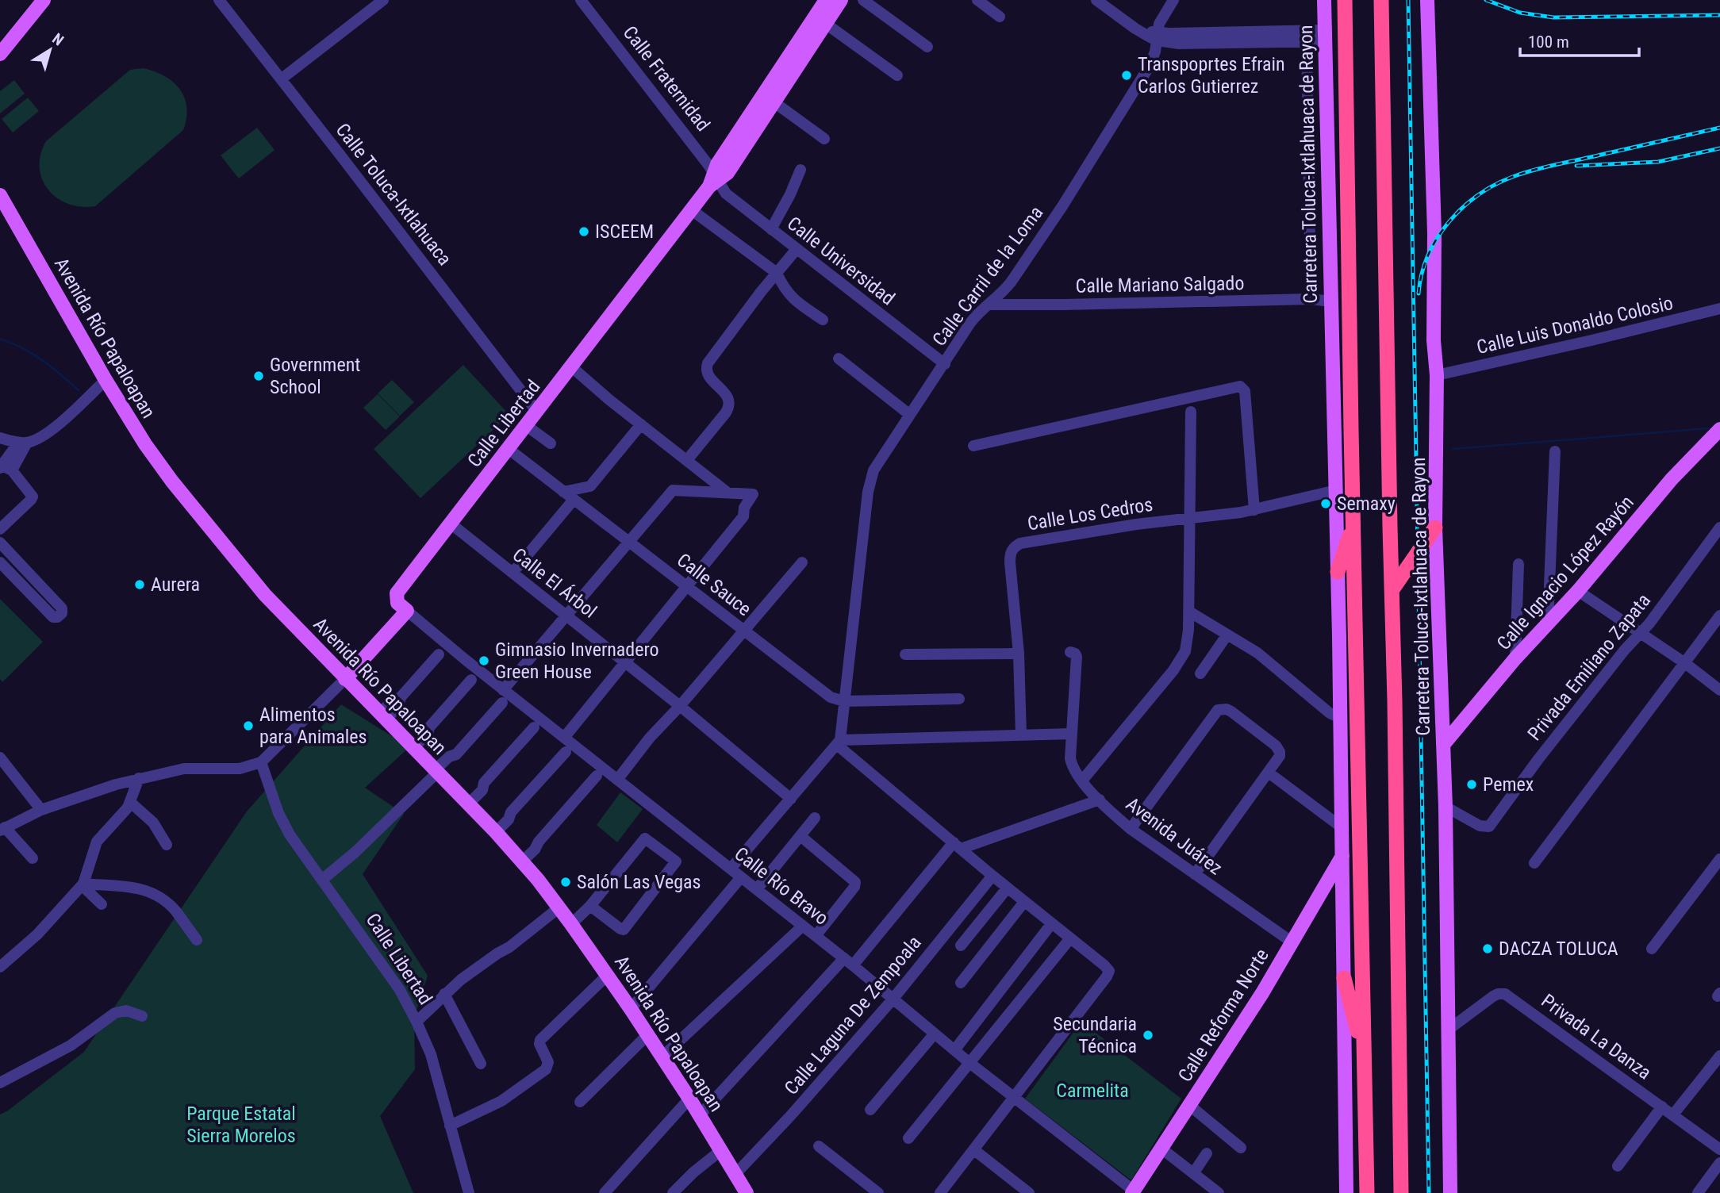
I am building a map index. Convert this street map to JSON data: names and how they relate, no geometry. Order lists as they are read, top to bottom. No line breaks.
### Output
{"streets":{"highway":["Carretera Toluca-Ixtlahuaca de Rayon"],"main road":["Avenida Río Papaloapan","Calle Libertad","Calle Ignacio López Rayón","Calle Reforma Norte"],"street":["Calle Fraternidad","Calle Toluca-Ixtlahuaca","Calle Universidad","Calle Carril de la Loma","Calle Mariano Salgado","Calle Luis Donaldo Colosio","Calle Los Cedros","Calle El Árbol","Calle Sauce","Privada Emiliano Zapata","Avenida Juárez","Calle Río Bravo","Calle Laguna De Zempoala","Privada La Danza"]},"crossings":[["Calle Fraternidad","Calle Universidad"],["Calle Fraternidad","Calle Libertad"],["Carretera Toluca-Ixtlahuaca de Rayon","Calle Mariano Salgado"],["Carretera Toluca-Ixtlahuaca de Rayon","Calle Luis Donaldo Colosio"],["Carretera Toluca-Ixtlahuaca de Rayon","Calle Los Cedros"],["Carretera Toluca-Ixtlahuaca de Rayon","Calle Ignacio López Rayón"],["Carretera Toluca-Ixtlahuaca de Rayon","Privada Emiliano Zapata"],["Carretera Toluca-Ixtlahuaca de Rayon","Calle Reforma Norte"],["Carretera Toluca-Ixtlahuaca de Rayon","Privada La Danza"],["Calle Toluca-Ixtlahuaca","Calle Libertad"],["Calle Universidad","Calle Carril de la Loma"],["Calle Universidad","Calle Libertad"],["Calle Carril de la Loma","Calle Mariano Salgado"],["Calle Carril de la Loma","Calle Sauce"],["Avenida Río Papaloapan","Calle Laguna De Zempoala"],["Calle Libertad","Calle El Árbol"],["Calle Libertad","Calle Sauce"],["Calle Libertad","Calle Río Bravo"],["Avenida Juárez","Calle Reforma Norte"],["Calle Río Bravo","Calle Laguna De Zempoala"],["Calle Río Bravo","Calle Reforma Norte"]],"parks":["Carmelita","Parque Estatal Sierra Morelos"],"places":["Transpoprtes Efrain Carlos Gutierrez","ISCEEM","Government School","Semaxy","Aurera","Gimnasio Invernadero Green House","Alimentos para Animales","Pemex","Salón Las Vegas","DACZA TOLUCA","Secundaria Técnica"],"scale_bar":"100 m","north":"top right"}
